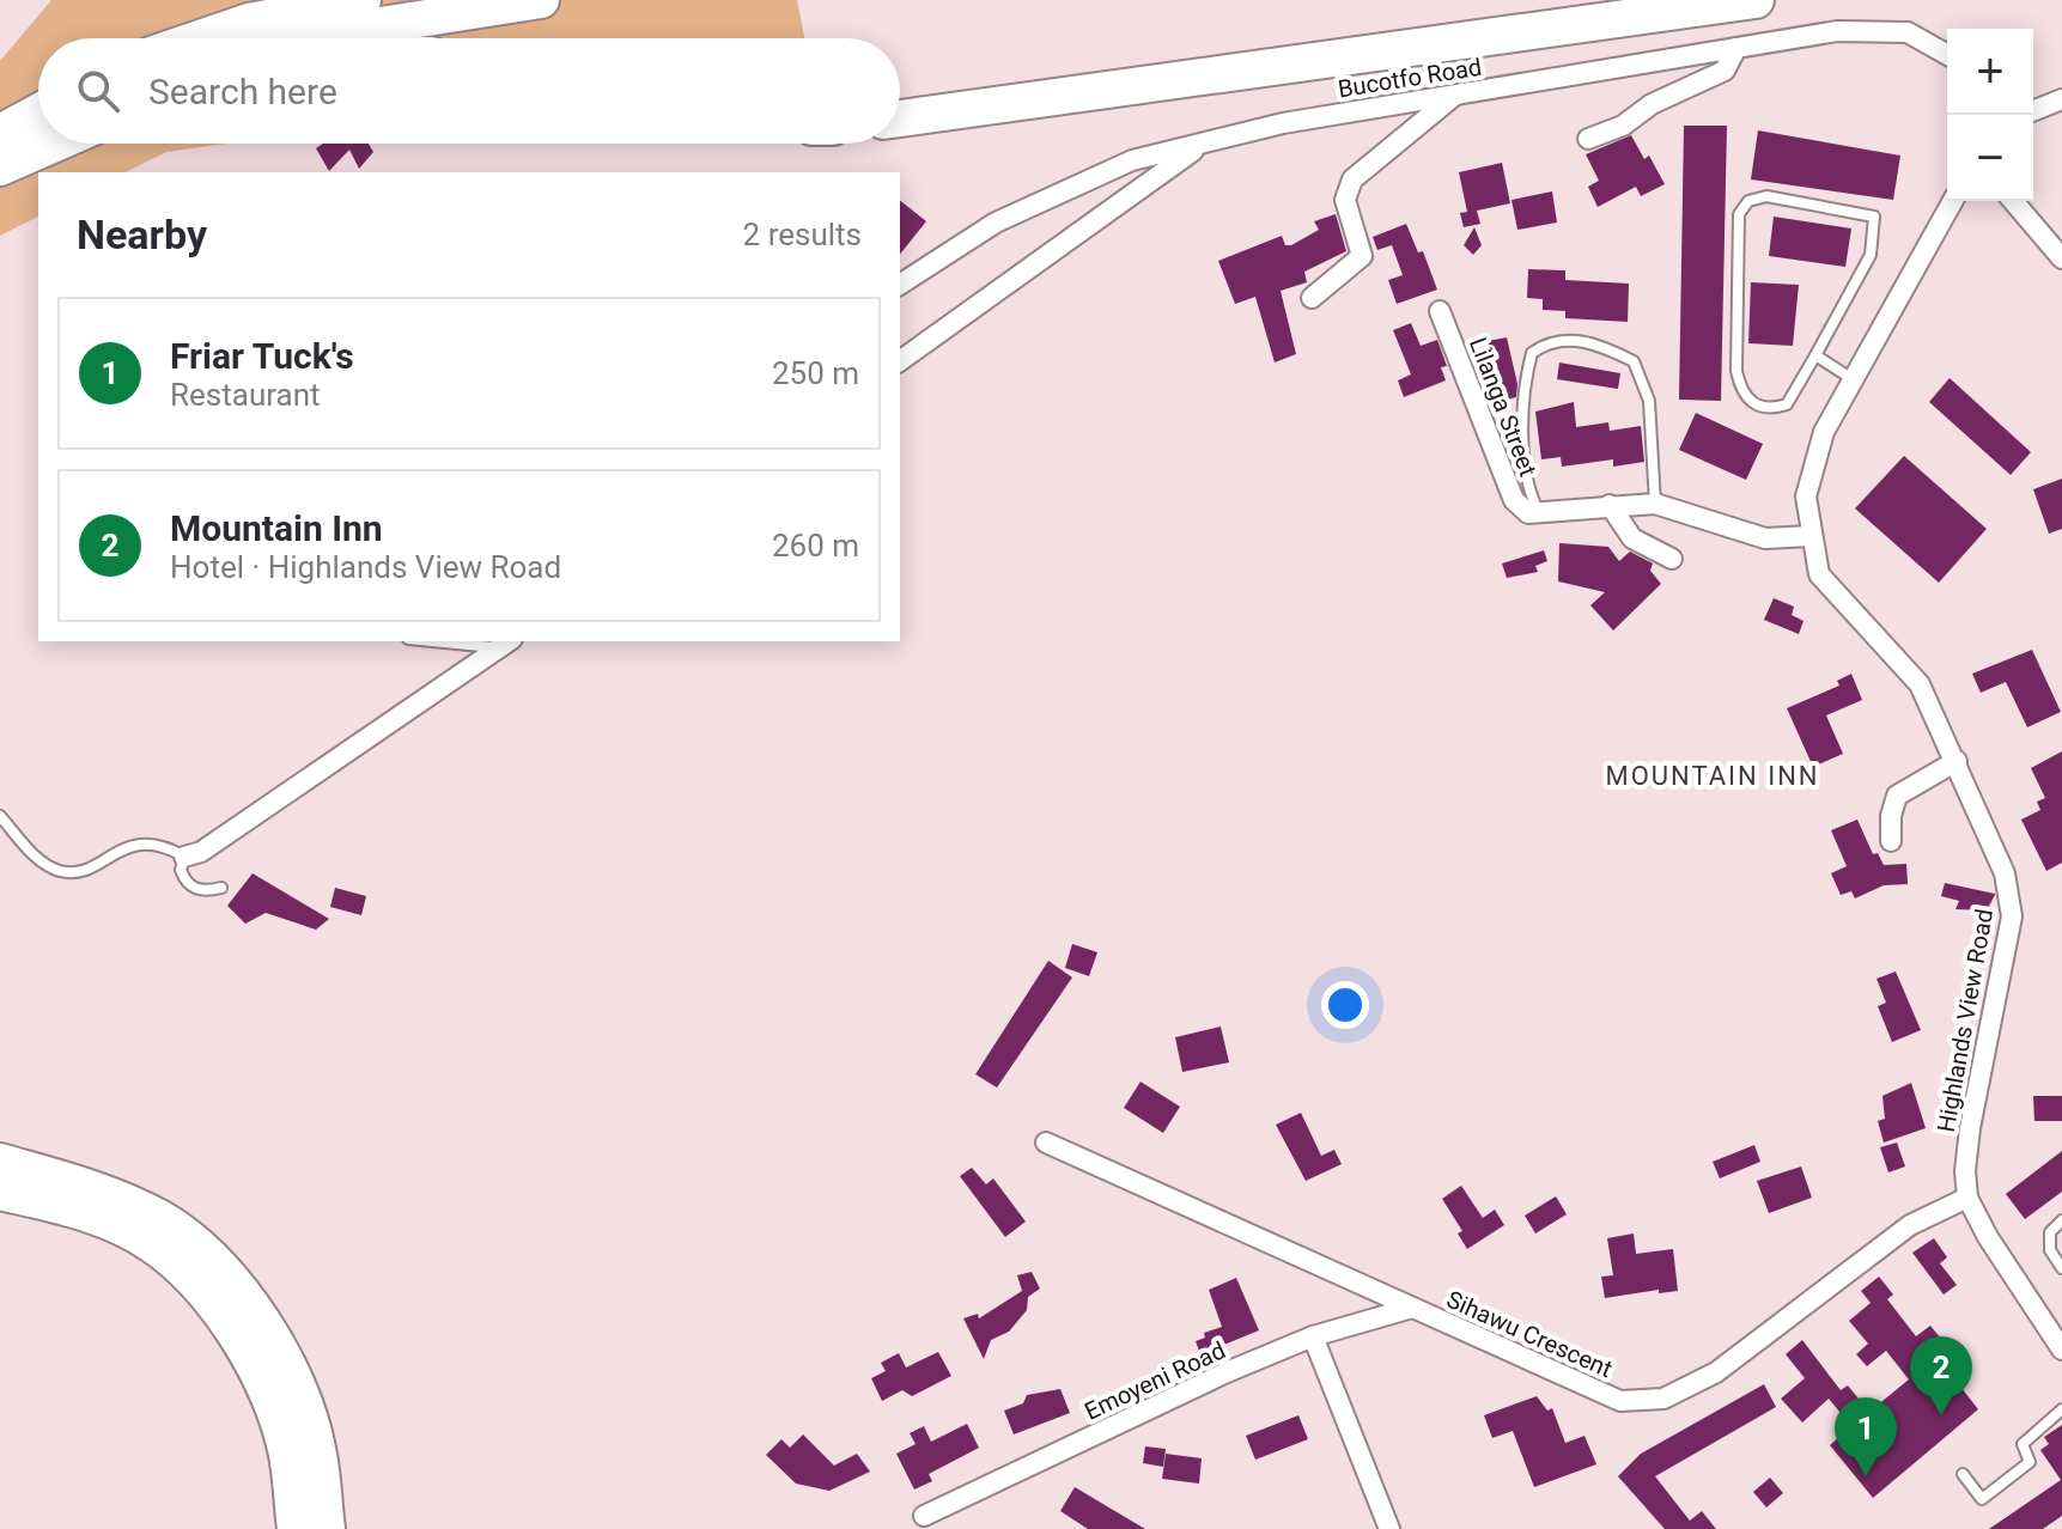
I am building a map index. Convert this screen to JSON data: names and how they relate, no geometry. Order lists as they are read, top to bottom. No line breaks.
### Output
{"streets":{"street":["Bucotfo Road","Lilanga Street","Highlands View Road","Sihawu Crescent","Emoyeni Road"]},"crossings":[["Highlands View Road","Sihawu Crescent"],["Sihawu Crescent","Emoyeni Road"]],"districts":["MOUNTAIN INN"],"page":{"map_buttons":["+","−"],"search":"Search here","heading":["Nearby","2 results"],"list":[{"mark":"1","name":"Friar Tuck's","note":"Restaurant","value":"250 m"},{"mark":"2","name":"Mountain Inn","note":"Hotel · Highlands View Road","value":"260 m"}],"pins":["2","1"]}}
